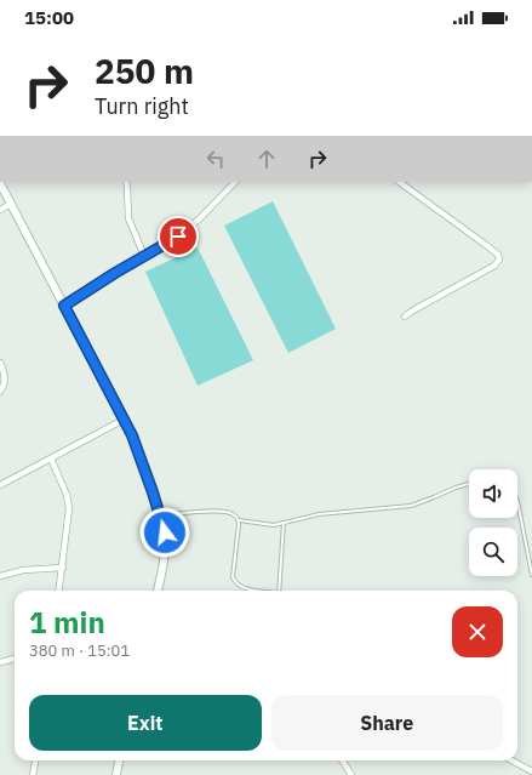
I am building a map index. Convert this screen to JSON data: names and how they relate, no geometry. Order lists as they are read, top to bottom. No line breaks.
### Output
{"page":{"status":"15:00","turn":["250 m","Turn right"],"heading":["1 min","380 m · 15:01"],"buttons":["Exit","Share"]}}
